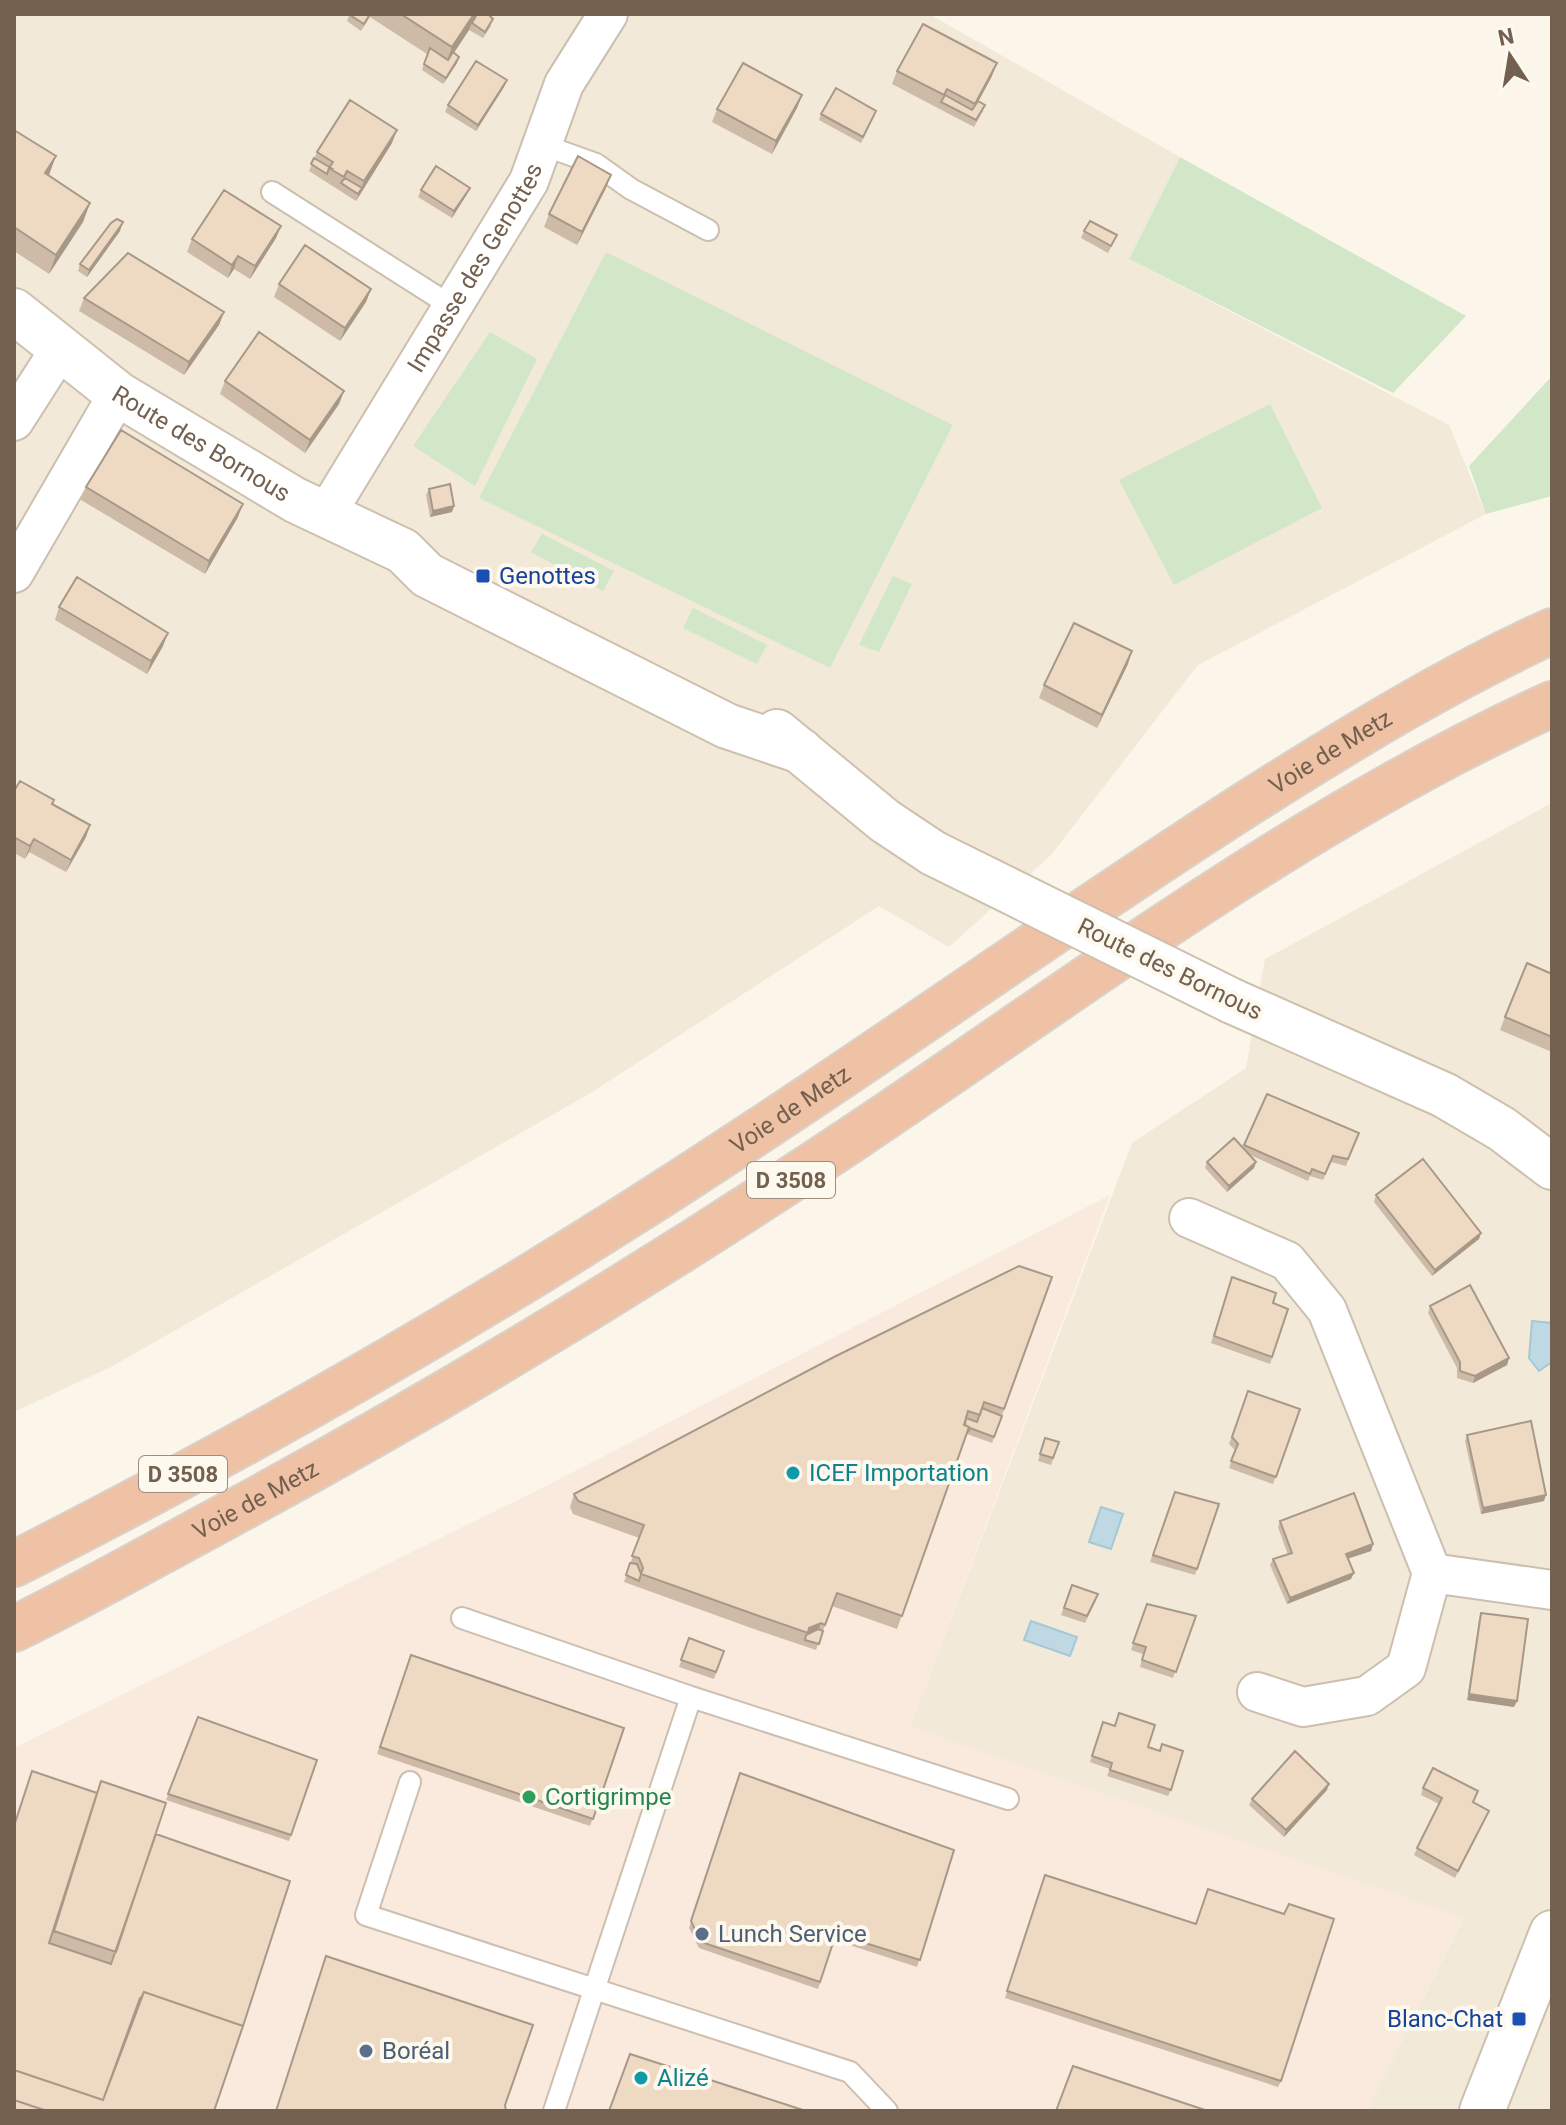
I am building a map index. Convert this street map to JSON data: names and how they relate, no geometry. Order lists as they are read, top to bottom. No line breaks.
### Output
{"streets":{"highway":["Voie de Metz","D 3508"],"street":["Impasse des Genottes","Route des Bornous"]},"crossings":[["Impasse des Genottes","Route des Bornous"]],"places":{"transit":["Genottes","Blanc-Chat"],"other":["ICEF Importation","Cortigrimpe","Lunch Service","Boréal","Alizé"]},"north":"top"}
